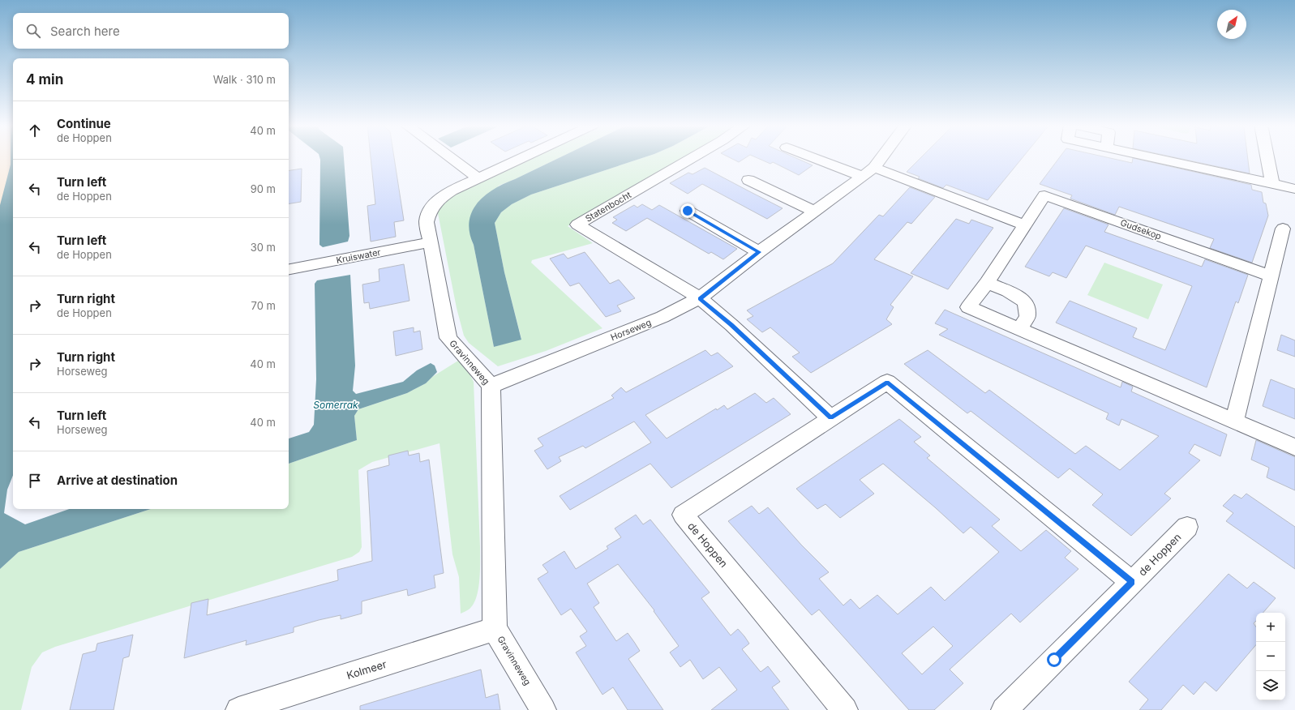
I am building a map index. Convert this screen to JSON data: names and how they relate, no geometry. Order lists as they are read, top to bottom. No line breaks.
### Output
{"streets":{"street":["Statenbocht","Gudsekop","Kruiswater","Horseweg","Gravinneweg","de Hoppen","Kolmeer"]},"crossings":[["Statenbocht","Horseweg"],["Kruiswater","Gravinneweg"],["Horseweg","Gravinneweg"],["Gravinneweg","Kolmeer"]],"water":["Somerrak"],"north":"top right","page":{"search":"Search here","heading":["4 min","Walk · 310 m"],"list":[["Continue","de Hoppen","40 m"],["Turn left","de Hoppen","90 m"],["Turn left","de Hoppen","30 m"],["Turn right","de Hoppen","70 m"],["Turn right","Horseweg","40 m"],["Turn left","Horseweg","40 m"],"Arrive at destination"],"map_buttons":["+","−"]}}
